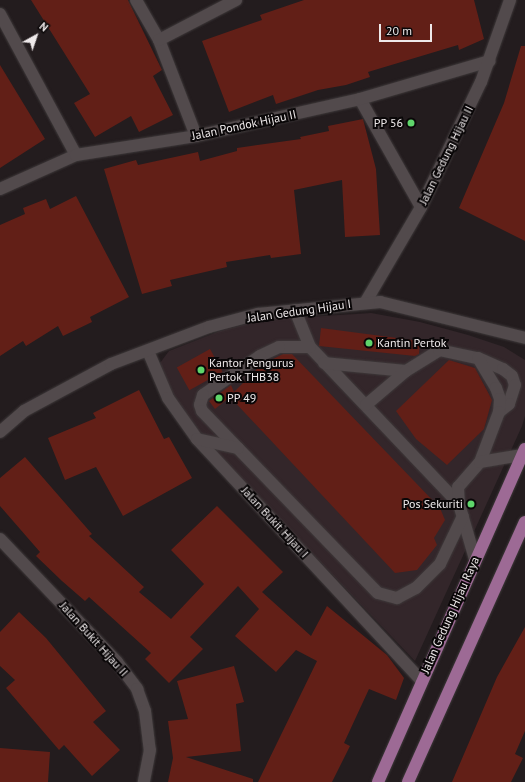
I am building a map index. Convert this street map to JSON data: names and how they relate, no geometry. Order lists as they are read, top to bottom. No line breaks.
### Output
{"streets":{"main road":["Jalan Gedung Hijau Raya"],"street":["Jalan Pondok Hijau II","Jalan Gedung Hijau II","Jalan Gedung Hijau I","Jalan Bukit Hijau I","Jalan Bukit Hijau II"]},"crossings":[["Jalan Pondok Hijau II","Jalan Gedung Hijau II"],["Jalan Gedung Hijau II","Jalan Gedung Hijau I"],["Jalan Gedung Hijau I","Jalan Bukit Hijau I"],["Jalan Bukit Hijau I","Jalan Gedung Hijau Raya"]],"places":["PP 56","Kantin Pertok","Kantor Pengurus Pertok THB38","PP 49","Pos Sekuriti"],"scale_bar":"20 m","north":"top right"}
